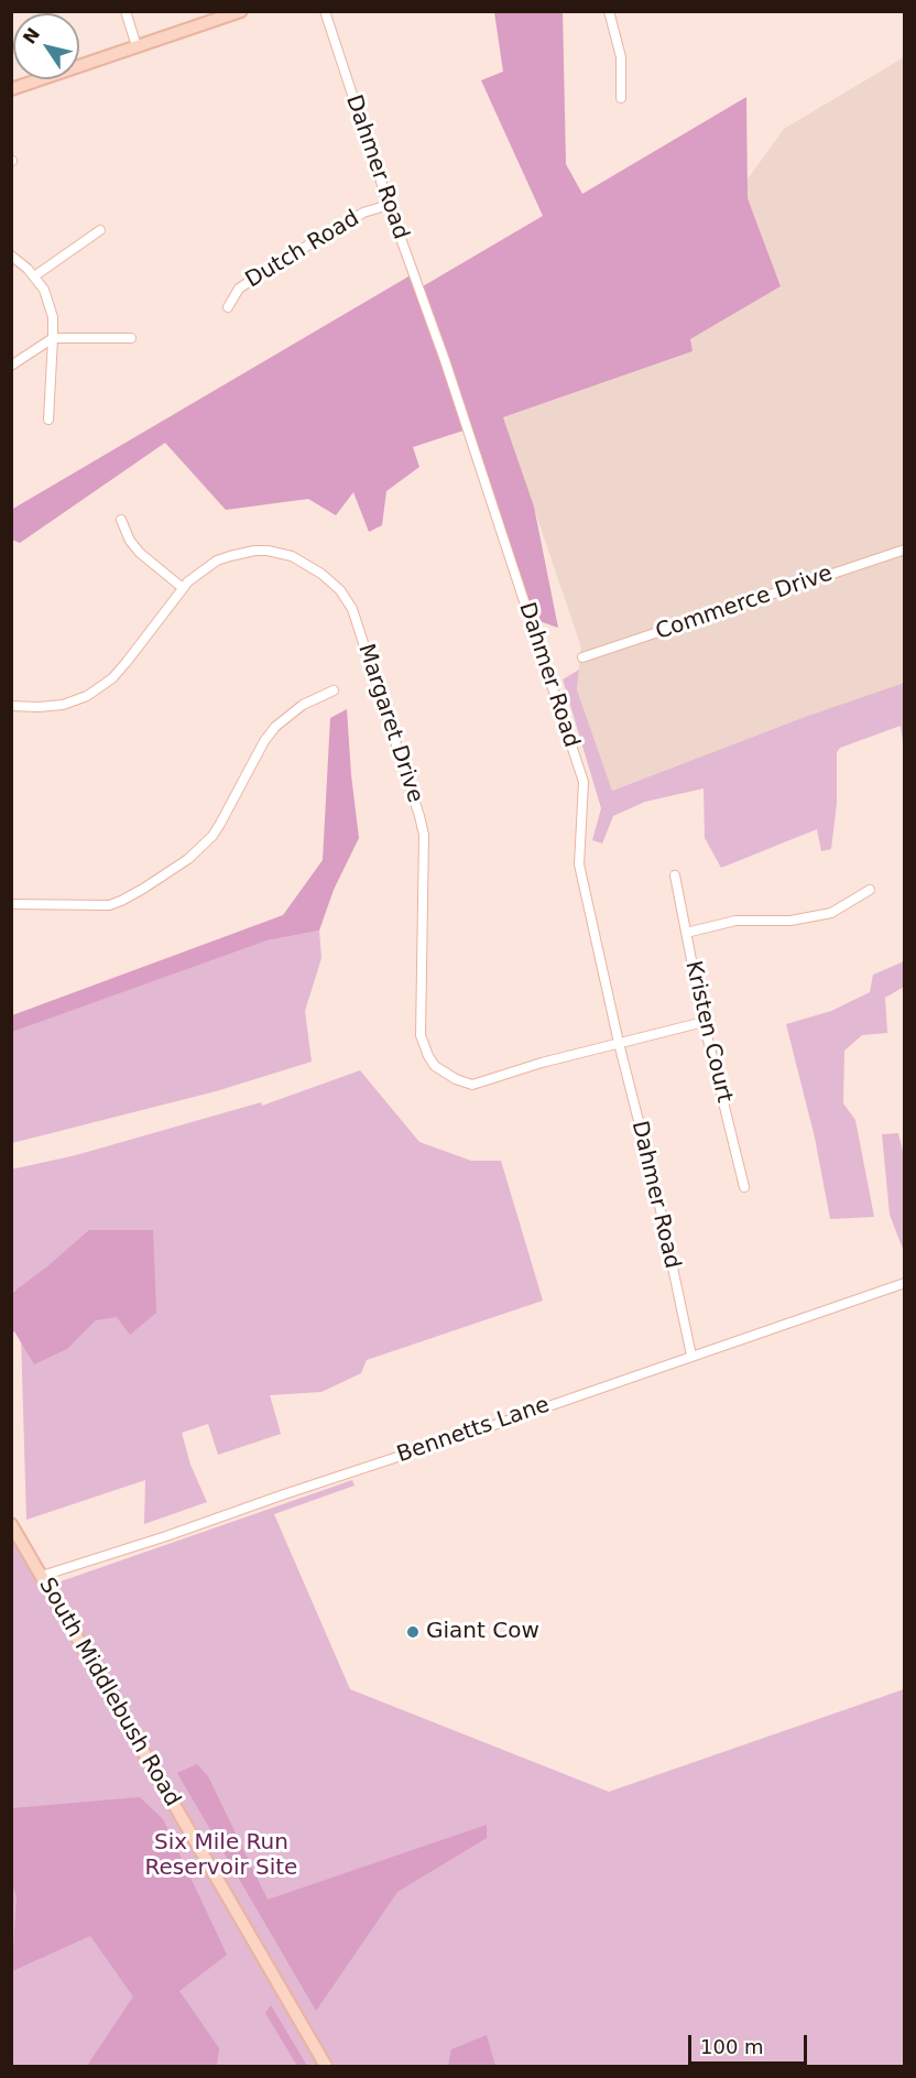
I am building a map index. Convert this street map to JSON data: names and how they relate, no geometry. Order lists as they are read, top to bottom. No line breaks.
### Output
{"streets":{"street":["Dahmer Road","Dutch Road","Commerce Drive","Margaret Drive","Kristen Court","Bennetts Lane","South Middlebush Road"]},"crossings":[["Dahmer Road","Dutch Road"],["Dahmer Road","Margaret Drive"],["Dahmer Road","Bennetts Lane"],["Margaret Drive","Kristen Court"],["Bennetts Lane","South Middlebush Road"]],"parks":["Six Mile Run Reservoir Site"],"places":["Giant Cow"],"scale_bar":"100 m","north":"top left"}
